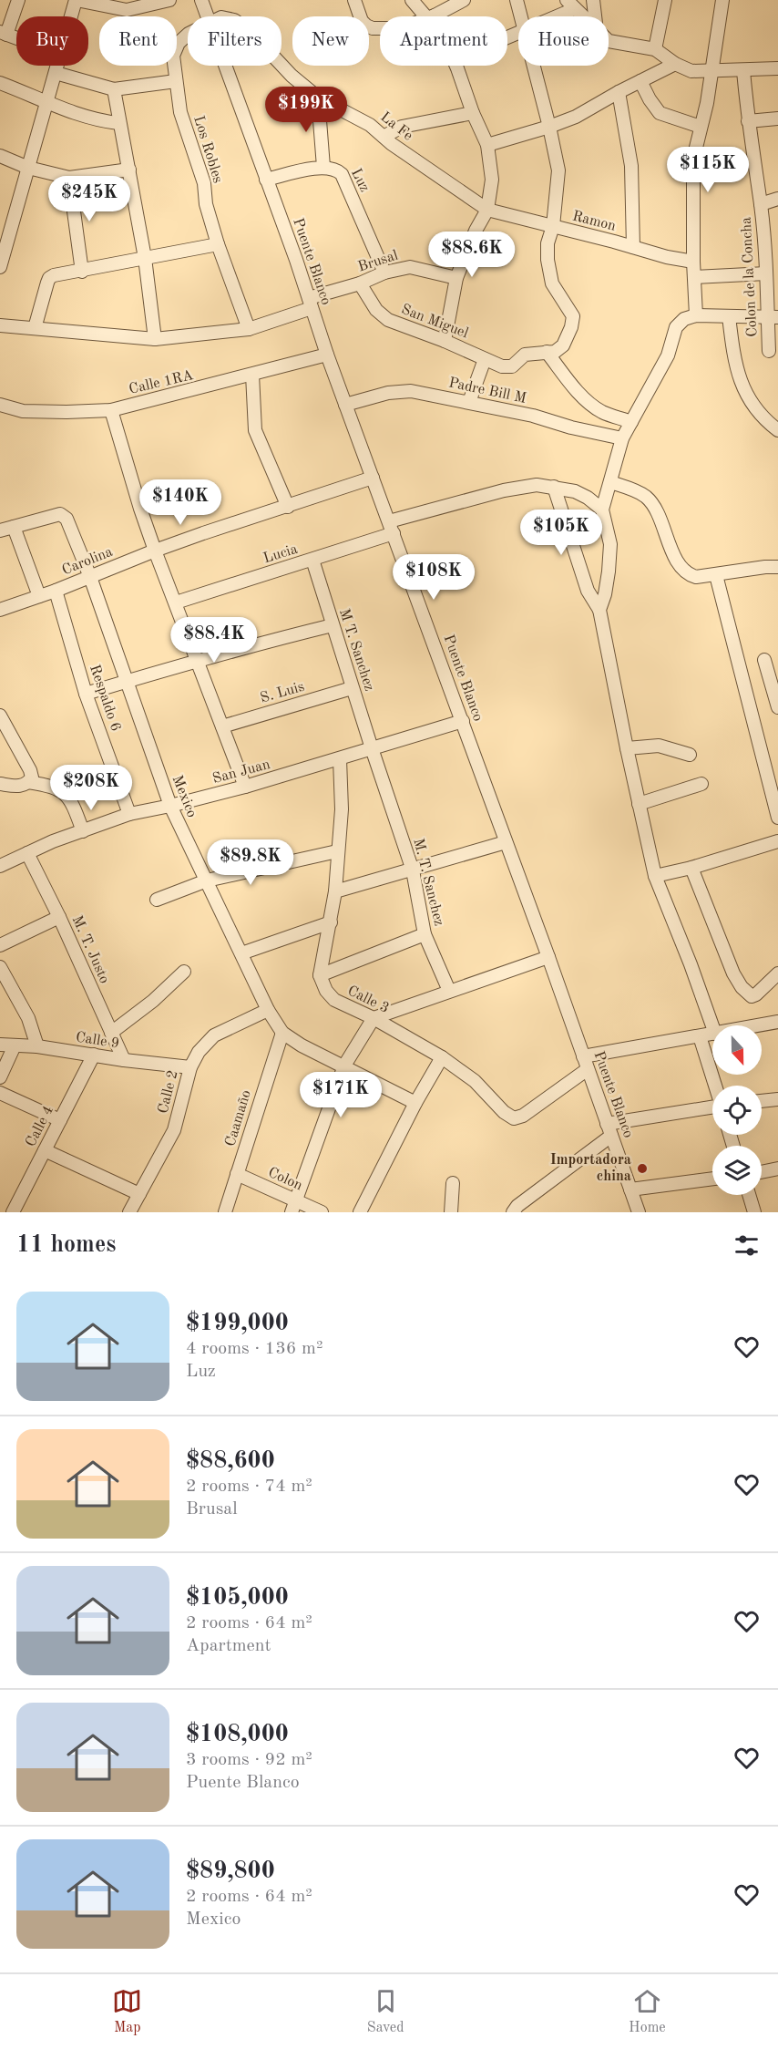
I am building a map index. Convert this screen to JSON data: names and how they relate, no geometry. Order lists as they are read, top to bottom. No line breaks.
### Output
{"streets":{"street":["La Fe","Los Robles","Luz","Ramon","Puente Blanco","Brusal","Colon de la Concha","San Miguel","Calle 1RA","Padre Bill M","Lucia","Carolina","M T. Sanchez","S. Luis","Respaldo 6","San Juan","Mexico","M. T. Sanchez","M. T. Justo","Calle 3","Calle 9","Calle 2","Caamaño","Calle 4","Colon"]},"crossings":[["La Fe","Ramon"],["Los Robles","Brusal"],["Luz","Brusal"],["Puente Blanco","Brusal"],["Puente Blanco","Calle 1RA"],["Puente Blanco","Padre Bill M"],["Puente Blanco","Lucia"],["Puente Blanco","Carolina"],["Puente Blanco","San Juan"],["Puente Blanco","Calle 3"],["Brusal","San Miguel"],["Lucia","M T. Sanchez"],["Carolina","Respaldo 6"],["Carolina","Mexico"],["M T. Sanchez","S. Luis"],["M T. Sanchez","San Juan"],["M T. Sanchez","M. T. Sanchez"],["Respaldo 6","San Juan"],["San Juan","Mexico"],["San Juan","M. T. Sanchez"],["San Juan","M. T. Justo"],["Mexico","Calle 2"],["Mexico","Caamaño"],["M. T. Justo","Calle 9"],["Calle 9","Calle 2"],["Calle 9","Calle 4"],["Caamaño","Colon"]],"places":["Importadora china"],"north":"bottom","page":{"chip":["Buy","Rent","Filters","New","Apartment","House"],"price":["$199K","$115K","$245K","$88.6K","$140K","$105K","$108K","$88.4K","$208K","$89.8K","$171K"],"heading":"11 homes","list":[{"name":"$199,000","note":"4 rooms · 136 m² · Luz"},{"name":"$88,600","note":"2 rooms · 74 m² · Brusal"},{"name":"$105,000","note":"2 rooms · 64 m² · Apartment"},{"name":"$108,000","note":"3 rooms · 92 m² · Puente Blanco"},{"name":"$89,800","note":"2 rooms · 64 m² · Mexico"}],"tabs":["Map","Saved","Home"]}}
